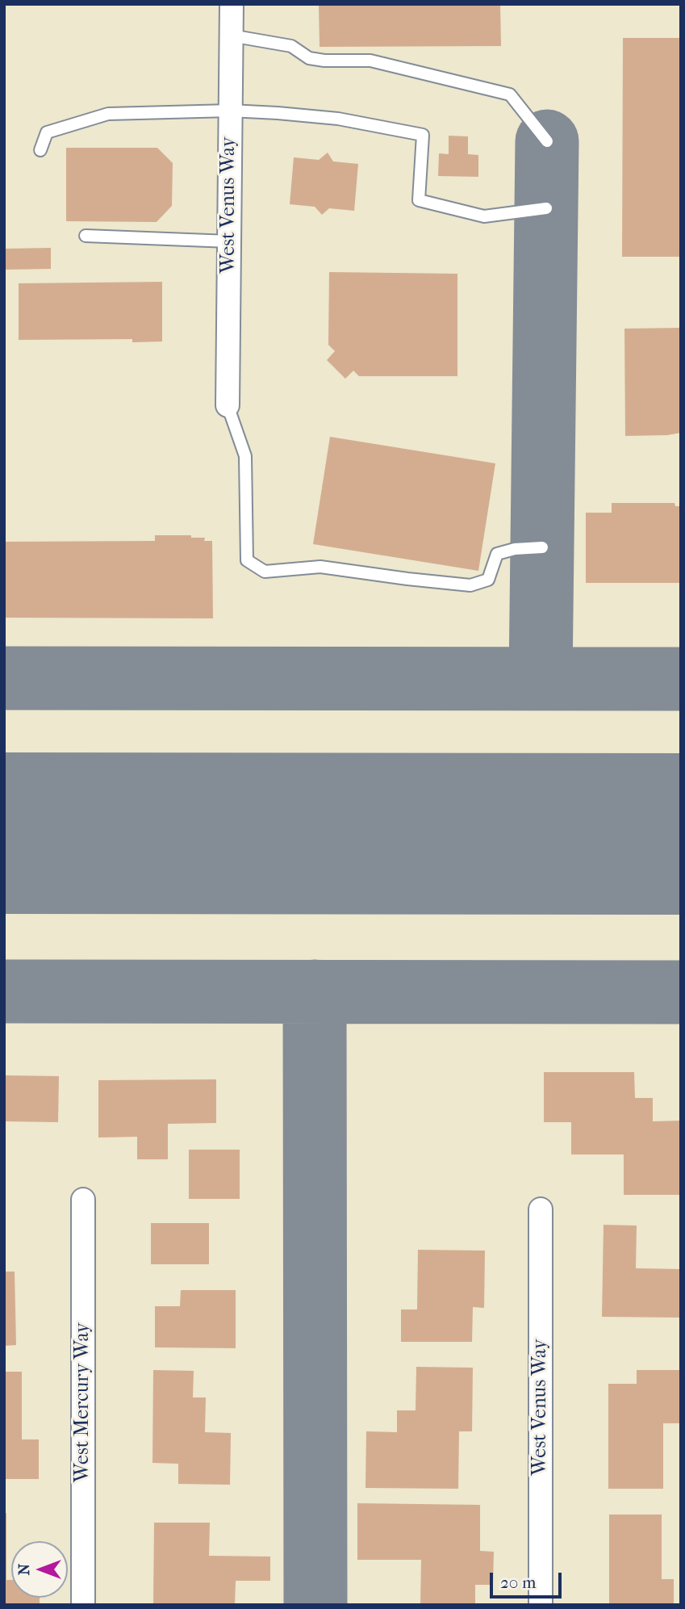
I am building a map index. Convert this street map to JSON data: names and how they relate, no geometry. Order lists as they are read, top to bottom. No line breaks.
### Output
{"streets":{"street":["West Venus Way","West Mercury Way"]},"scale_bar":"20 m","north":"left"}
